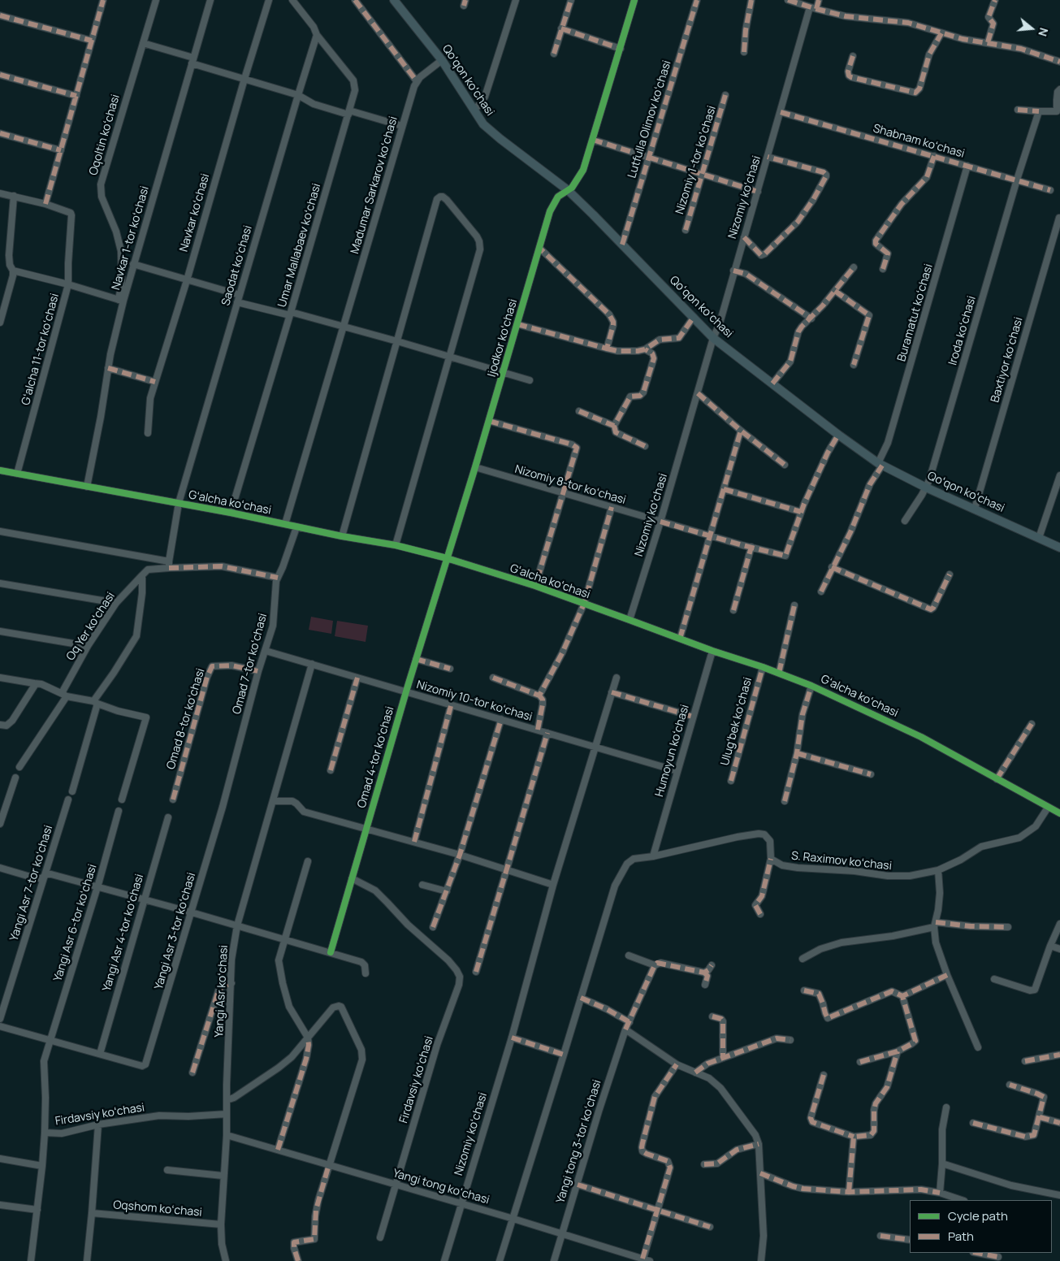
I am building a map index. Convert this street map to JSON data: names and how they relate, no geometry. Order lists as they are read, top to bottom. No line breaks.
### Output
{"streets":{"main road":["Qoʻqon koʻchasi"],"street":["Lutfulla Olimov koʻchasi","Oqoltin koʻchasi","Shabnam koʻchasi","Nizomiy 1-tor koʼchasi","Madumar Sarkarov koʻchasi","Nizomiy koʻchasi","Navkar koʻchasi","Navkar 1-tor koʻchasi","Umar Mallabaev koʻchasi","Saodat koʻchasi","Buramatut koʻchasi","Iroda koʻchasi","Ijodkor koʻchasi","Gʻalcha 11-tor koʻchasi","Baxtiyor koʻchasi","Nizomiy 8-tor koʻchasi","Gʻalcha koʻchasi","Oq Yer koʻchasi","Omad 7-tor koʻchasi","Nizomiy 10-tor koʻchasi","Omad 8-tor koʻchasi","Ulugʻbek koʻchasi","Humoyun koʻchasi","Omad 4-tor koʻchasi","S. Raximov koʻchasi","Yangi Asr 7-tor koʻchasi","Yangi Asr 6-tor koʻchasi","Yangi Asr 3-tor koʻchasi","Yangi Asr 4-tor koʻchasi","Yangi Asr koʻchasi","Firdavsiy koʻchasi","Yangi tong 3-tor koʻchasi","Yangi tong koʻchasi","Oqshom koʻchasi"]},"crossings":[["Qoʻqon koʻchasi","Lutfulla Olimov koʻchasi"],["Qoʻqon koʻchasi","Nizomiy koʻchasi"],["Qoʻqon koʻchasi","Buramatut koʻchasi"],["Qoʻqon koʻchasi","Iroda koʻchasi"],["Qoʻqon koʻchasi","Ijodkor koʻchasi"],["Qoʻqon koʻchasi","Baxtiyor koʻchasi"],["Oqoltin koʻchasi","Navkar 1-tor koʻchasi"],["Shabnam koʻchasi","Nizomiy koʻchasi"],["Shabnam koʻchasi","Buramatut koʻchasi"],["Shabnam koʻchasi","Iroda koʻchasi"],["Madumar Sarkarov koʻchasi","Gʻalcha koʻchasi"],["Nizomiy koʻchasi","Nizomiy 8-tor koʻchasi"],["Nizomiy koʻchasi","Gʻalcha koʻchasi"],["Nizomiy koʻchasi","Nizomiy 10-tor koʻchasi"],["Nizomiy koʻchasi","Yangi tong koʻchasi"],["Navkar 1-tor koʻchasi","Gʻalcha koʻchasi"],["Umar Mallabaev koʻchasi","Saodat koʻchasi"],["Umar Mallabaev koʻchasi","Gʻalcha koʻchasi"],["Saodat koʻchasi","Gʻalcha koʻchasi"],["Ijodkor koʻchasi","Nizomiy 8-tor koʻchasi"],["Ijodkor koʻchasi","Gʻalcha koʻchasi"],["Ijodkor koʻchasi","Nizomiy 10-tor koʻchasi"],["Ijodkor koʻchasi","Omad 4-tor koʻchasi"],["Gʻalcha 11-tor koʻchasi","Gʻalcha koʻchasi"],["Gʻalcha koʻchasi","Omad 7-tor koʻchasi"],["Gʻalcha koʻchasi","Ulugʻbek koʻchasi"],["Gʻalcha koʻchasi","Humoyun koʻchasi"],["Gʻalcha koʻchasi","S. Raximov koʻchasi"],["Omad 7-tor koʻchasi","Nizomiy 10-tor koʻchasi"],["Omad 7-tor koʻchasi","Omad 8-tor koʻchasi"],["Omad 7-tor koʻchasi","Yangi Asr 3-tor koʻchasi"],["Nizomiy 10-tor koʻchasi","Humoyun koʻchasi"],["Nizomiy 10-tor koʻchasi","Omad 4-tor koʻchasi"],["Nizomiy 10-tor koʻchasi","Yangi Asr koʻchasi"],["Omad 4-tor koʻchasi","Firdavsiy koʻchasi"],["Yangi Asr 6-tor koʻchasi","Firdavsiy koʻchasi"],["Yangi Asr 3-tor koʻchasi","Yangi Asr 4-tor koʻchasi"],["Yangi Asr koʻchasi","Firdavsiy koʻchasi"],["Yangi Asr koʻchasi","Yangi tong koʻchasi"],["Yangi Asr koʻchasi","Oqshom koʻchasi"],["Firdavsiy koʻchasi","Yangi tong koʻchasi"],["Yangi tong 3-tor koʻchasi","Yangi tong koʻchasi"]],"legend":["Cycle path","Path"],"north":"right"}
